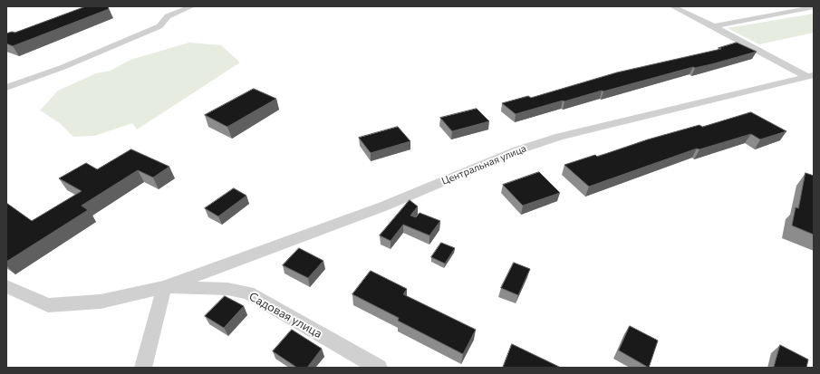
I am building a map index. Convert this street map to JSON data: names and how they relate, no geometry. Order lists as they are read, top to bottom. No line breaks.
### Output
{"streets":{"street":["Центральная улица","Садовая улица"]},"crossings":[["Центральная улица","Садовая улица"]]}
